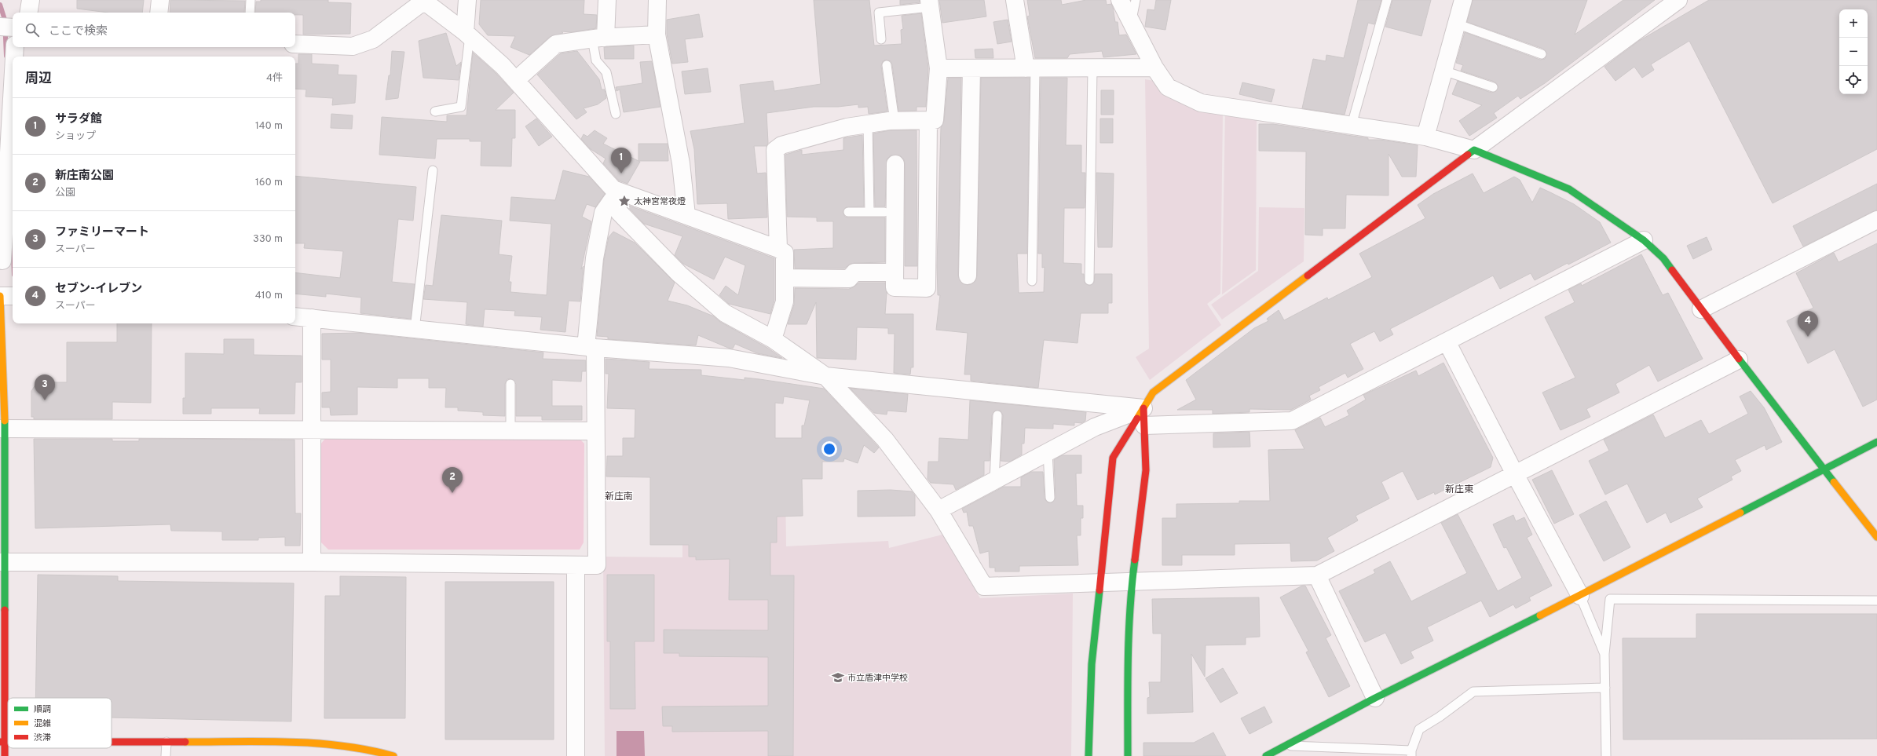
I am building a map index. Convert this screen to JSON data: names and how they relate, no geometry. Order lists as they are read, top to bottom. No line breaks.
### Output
{"districts":["新庄東","新庄南"],"places":{"place":["太神宮常夜燈"],"school or university":["市立盾津中学校"]},"legend":["順調","混雑","渋滞"],"page":{"map_buttons":["+","−"],"search":"ここで検索","heading":["周辺","4件"],"list":[{"mark":"1","name":"サラダ館","note":"ショップ","value":"140 m"},{"mark":"2","name":"新庄南公園","note":"公園","value":"160 m"},{"mark":"3","name":"ファミリーマート","note":"スーパー","value":"330 m"},{"mark":"4","name":"セブン-イレブン","note":"スーパー","value":"410 m"}],"pins":["1","4","3","2"]}}
